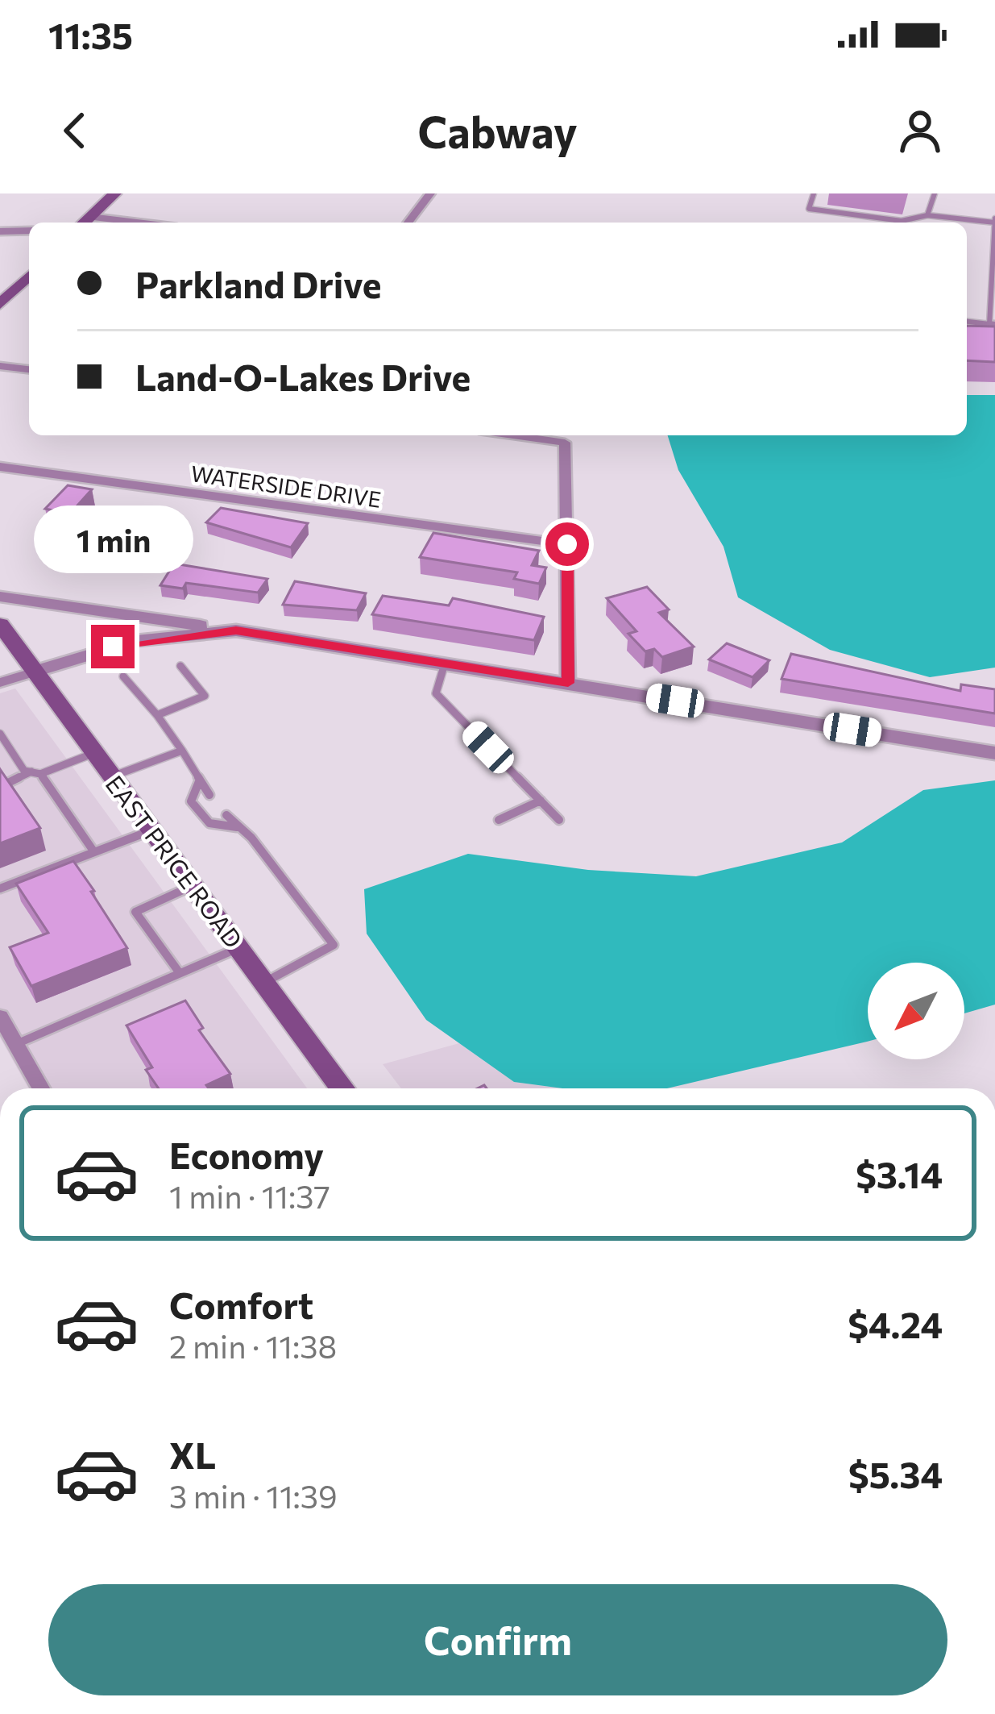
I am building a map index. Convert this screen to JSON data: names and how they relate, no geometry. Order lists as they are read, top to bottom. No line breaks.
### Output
{"streets":{"main road":["EAST PRICE ROAD"],"street":["WATERSIDE DRIVE"]},"north":"bottom left","page":{"status":"11:35","header":"Cabway","banner":["Parkland Drive","Land-O-Lakes Drive"],"bubble":"1 min","list":[{"name":"Economy","note":"1 min · 11:37","value":"$3.14"},{"name":"Comfort","note":"2 min · 11:38","value":"$4.24"},{"name":"XL","note":"3 min · 11:39","value":"$5.34"}],"buttons":"Confirm"}}
